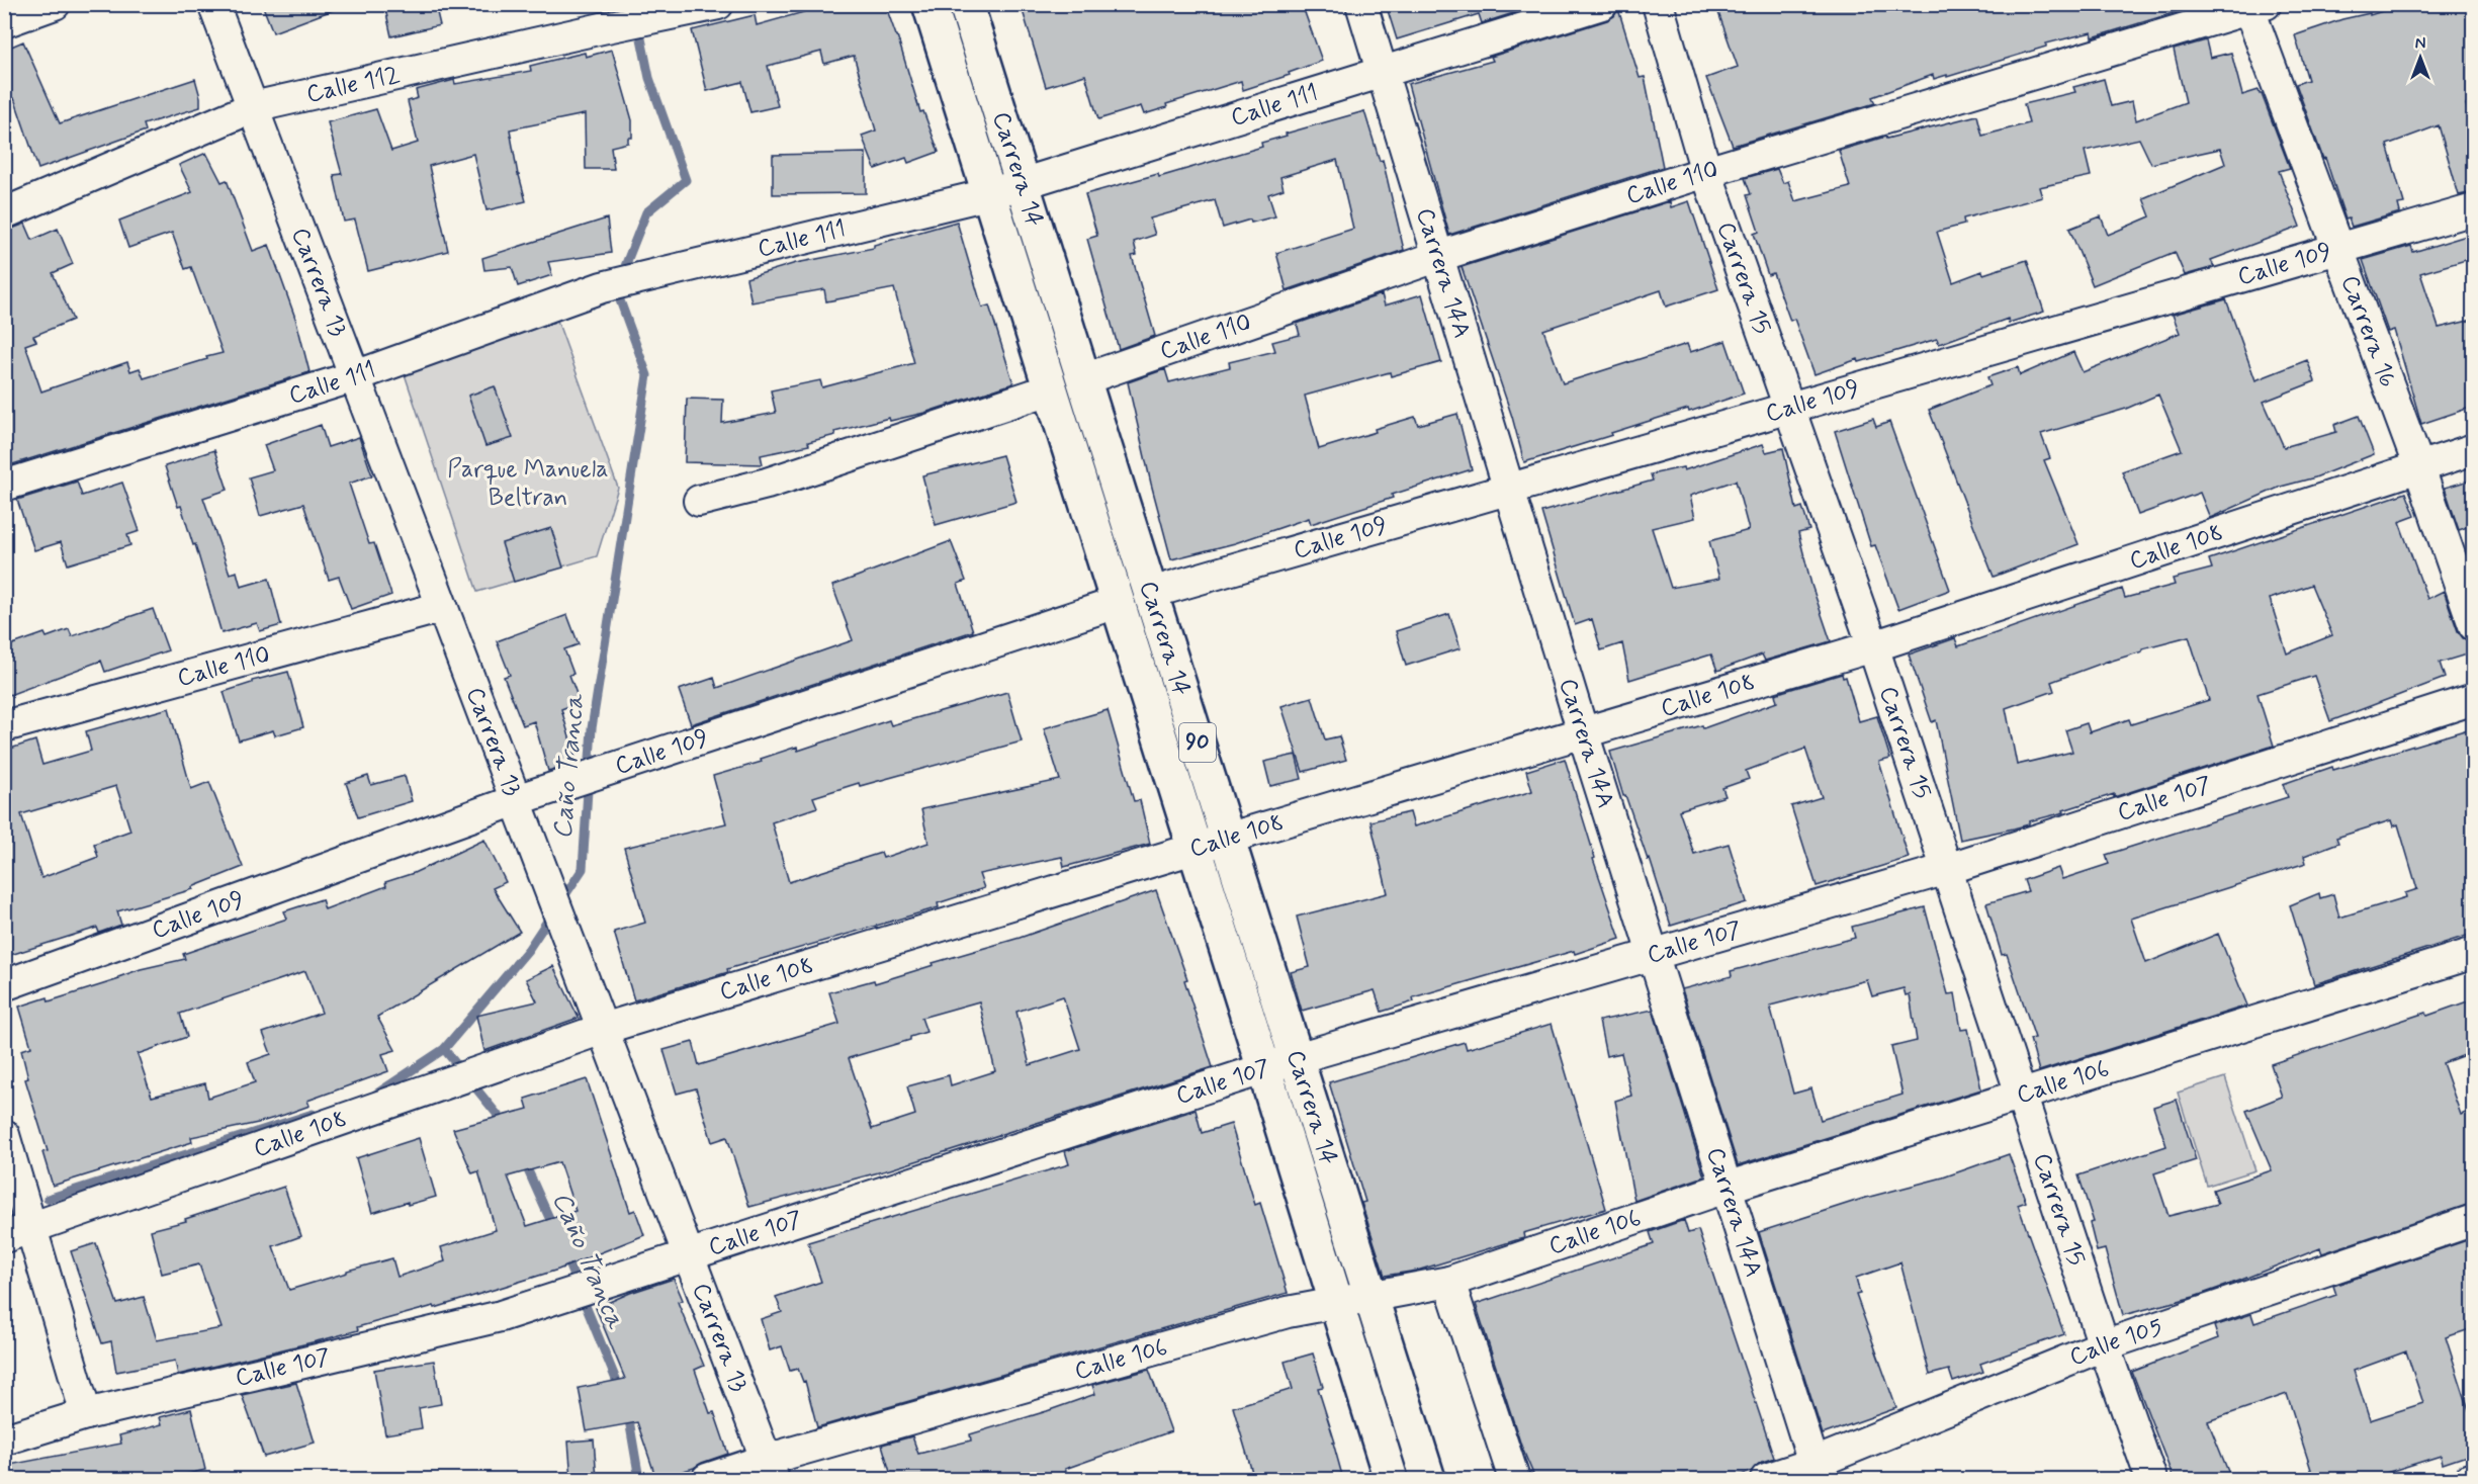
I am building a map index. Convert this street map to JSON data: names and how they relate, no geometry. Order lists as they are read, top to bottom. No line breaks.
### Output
{"streets":{"main road":["Carrera 14","90"],"street":["Calle 112","Calle 111","Calle 110","Calle 109","Carrera 14A","Carrera 15","Carrera 13","Carrera 16","Calle 108","Calle 107","Calle 106","Calle 105"]},"crossings":[["Calle 112","Carrera 13"],["Calle 111","Carrera 14"],["Calle 111","Carrera 14A"],["Calle 111","Carrera 13"],["Carrera 14","Calle 110"],["Carrera 14","Calle 109"],["Carrera 14","Calle 108"],["Carrera 14","Calle 107"],["Carrera 14","Calle 106"],["Calle 110","Carrera 14A"],["Calle 110","Carrera 15"],["Calle 110","Carrera 13"],["Calle 110","Carrera 16"],["Calle 109","Carrera 14A"],["Calle 109","Carrera 15"],["Calle 109","Carrera 13"],["Calle 109","Carrera 16"],["Carrera 14A","Calle 108"],["Carrera 14A","Calle 107"],["Carrera 14A","Calle 106"],["Carrera 14A","Calle 105"],["Carrera 15","Calle 108"],["Carrera 15","Calle 107"],["Carrera 15","Calle 106"],["Carrera 15","Calle 105"],["Carrera 13","Calle 108"],["Carrera 13","Calle 107"],["Carrera 13","Calle 106"],["Carrera 16","Calle 108"]],"water":["Caño Tranca"],"parks":["Parque Manuela Beltran"],"north":"top"}
